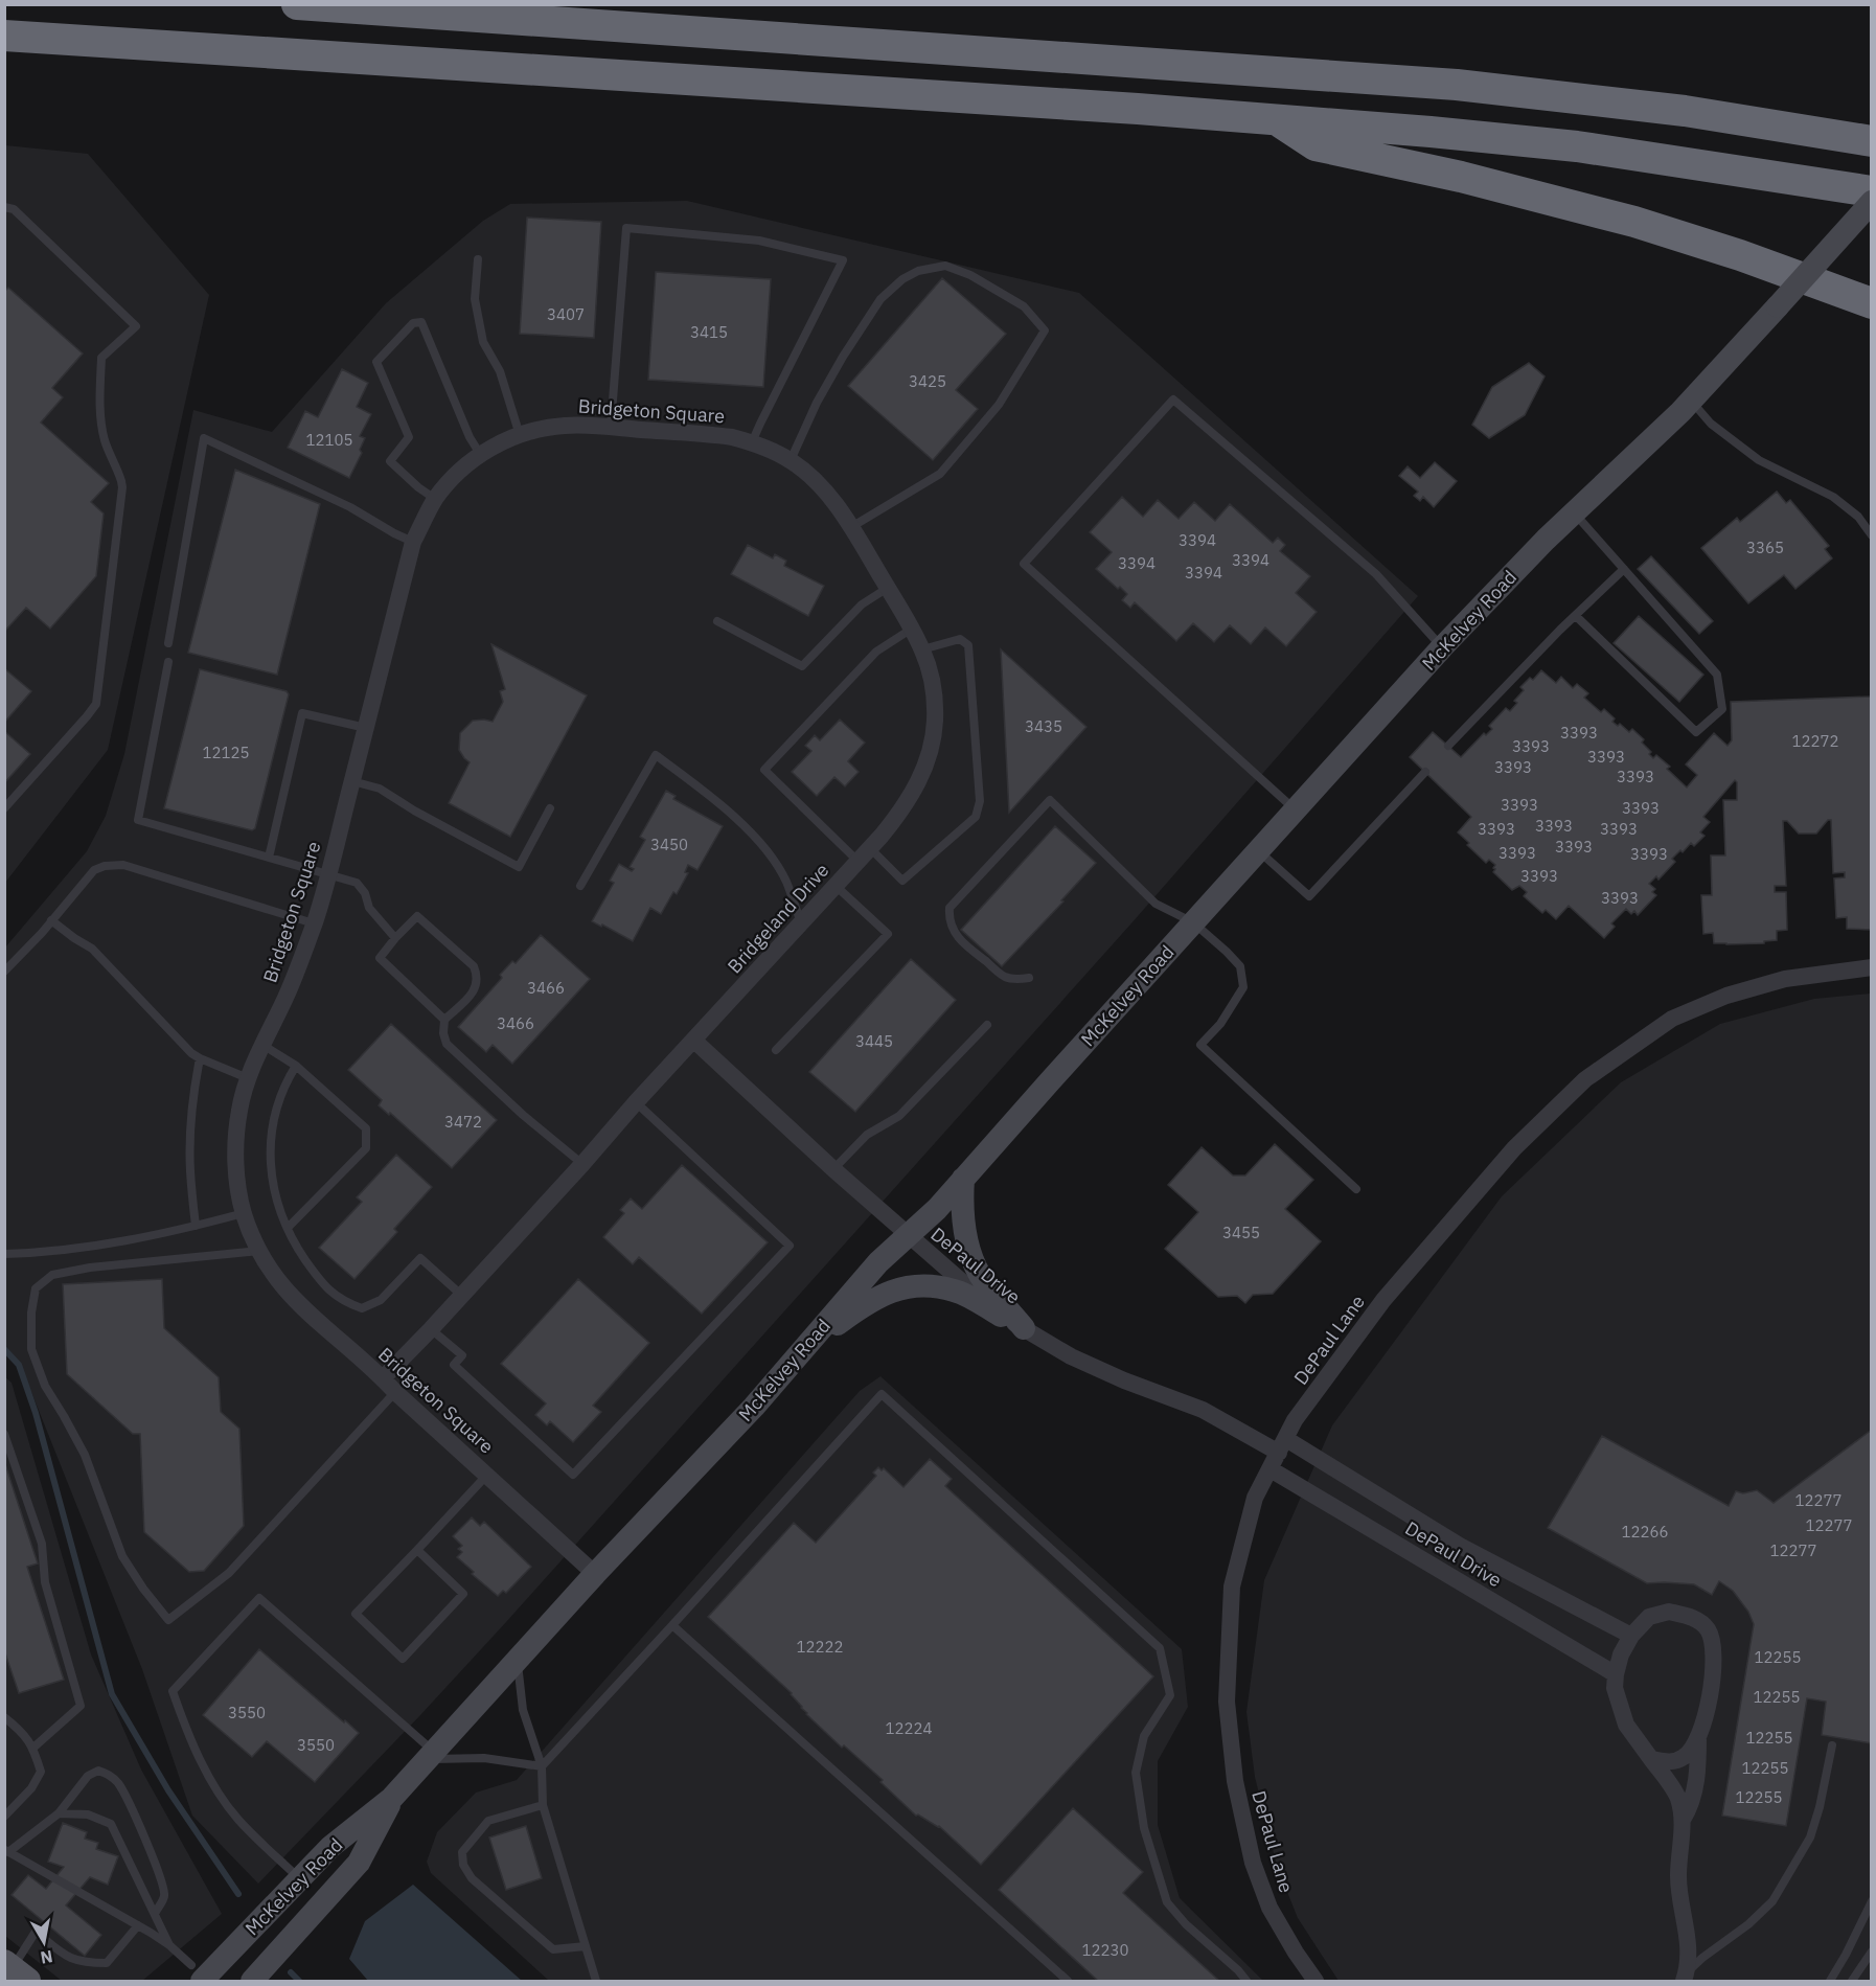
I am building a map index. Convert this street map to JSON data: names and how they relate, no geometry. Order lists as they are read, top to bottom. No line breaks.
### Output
{"streets":{"street":["Bridgeton Square","McKelvey Road","Bridgeland Drive","DePaul Drive","DePaul Lane"]},"crossings":[["Bridgeton Square","McKelvey Road"],["Bridgeton Square","Bridgeland Drive"],["McKelvey Road","DePaul Drive"],["Bridgeland Drive","DePaul Drive"],["DePaul Drive","DePaul Lane"]],"house_numbers":["3407","3415","3425","12105","3394","3365","3394","3394","3394","3435","3393","12272","3393","12125","3393","3393","3393","3393","3393","3393","3393","3393","3450","3393","3393","3393","3393","3393","3466","3466","3445","3472","3455","12277","12277","12266","12277","12222","12255","12255","3550","12224","12255","3550","12255","12255","12230"],"north":"bottom"}
